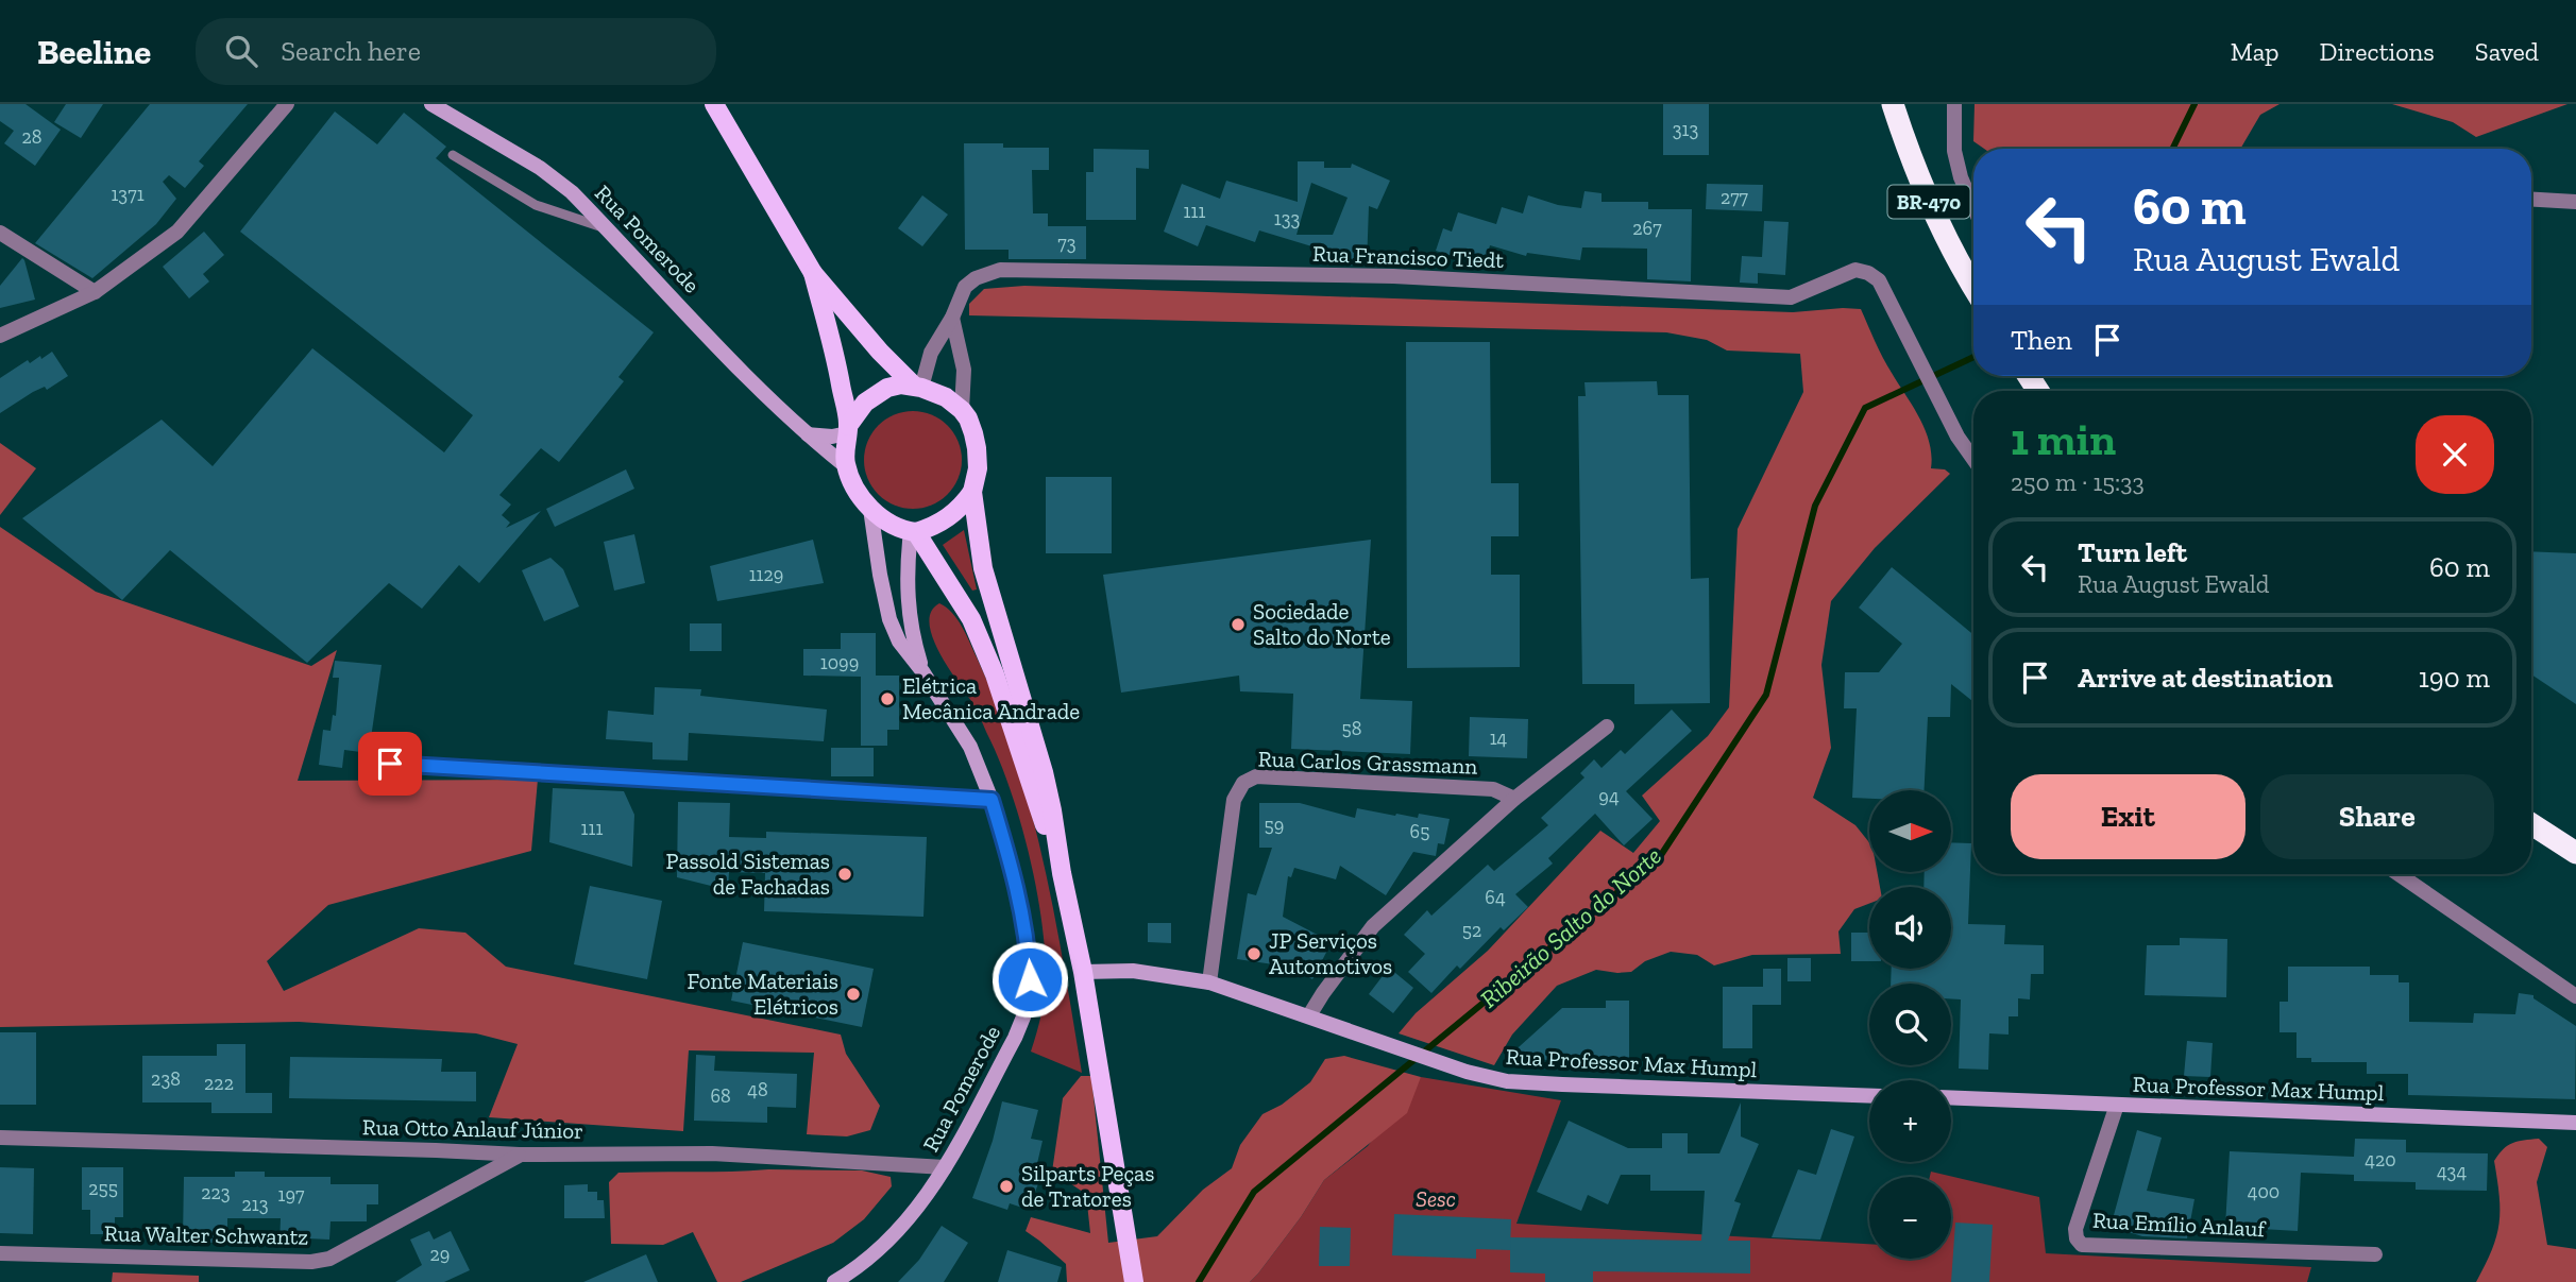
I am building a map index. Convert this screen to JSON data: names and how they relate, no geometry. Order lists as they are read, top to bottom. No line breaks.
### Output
{"streets":{"highway":["BR-470"],"street":["Rua Pomerode","Rua Francisco Tiedt","Rua Carlos Grassmann","Rua Professor Max Humpl","Rua Otto Anlauf Júnior","Rua Emílio Anlauf","Rua Walter Schwantz"]},"crossings":[["Rua Pomerode","Rua Francisco Tiedt"],["Rua Pomerode","Rua Otto Anlauf Júnior"],["Rua Carlos Grassmann","Rua Professor Max Humpl"],["Rua Professor Max Humpl","Rua Emílio Anlauf"],["Rua Otto Anlauf Júnior","Rua Walter Schwantz"]],"water":["Ribeirão Salto do Norte"],"parks":["Sesc"],"places":["Sociedade Salto do Norte","Elétrica Mecânica Andrade","Passold Sistemas de Fachadas","JP Serviços Automotivos","Fonte Materiais Elétricos","Silparts Peças de Tratores"],"house_numbers":["313","28","1371","277","111","133","267","73","1129","1099","58","14","94","59","111","65","64","52","238","222","48","68","420","434","255","400","223","197","213","29"],"north":"right","page":{"header":"Beeline","search":"Search here","nav":["Map","Directions","Saved"],"turn":["60 m","Rua August Ewald"],"then":"Then","heading":["1 min","250 m · 15:33"],"list":[{"name":"Turn left","note":"Rua August Ewald","value":"60 m"},{"name":"Arrive at destination","value":"190 m"}],"buttons":["Exit","Share"],"map_buttons":["+","−"]}}
